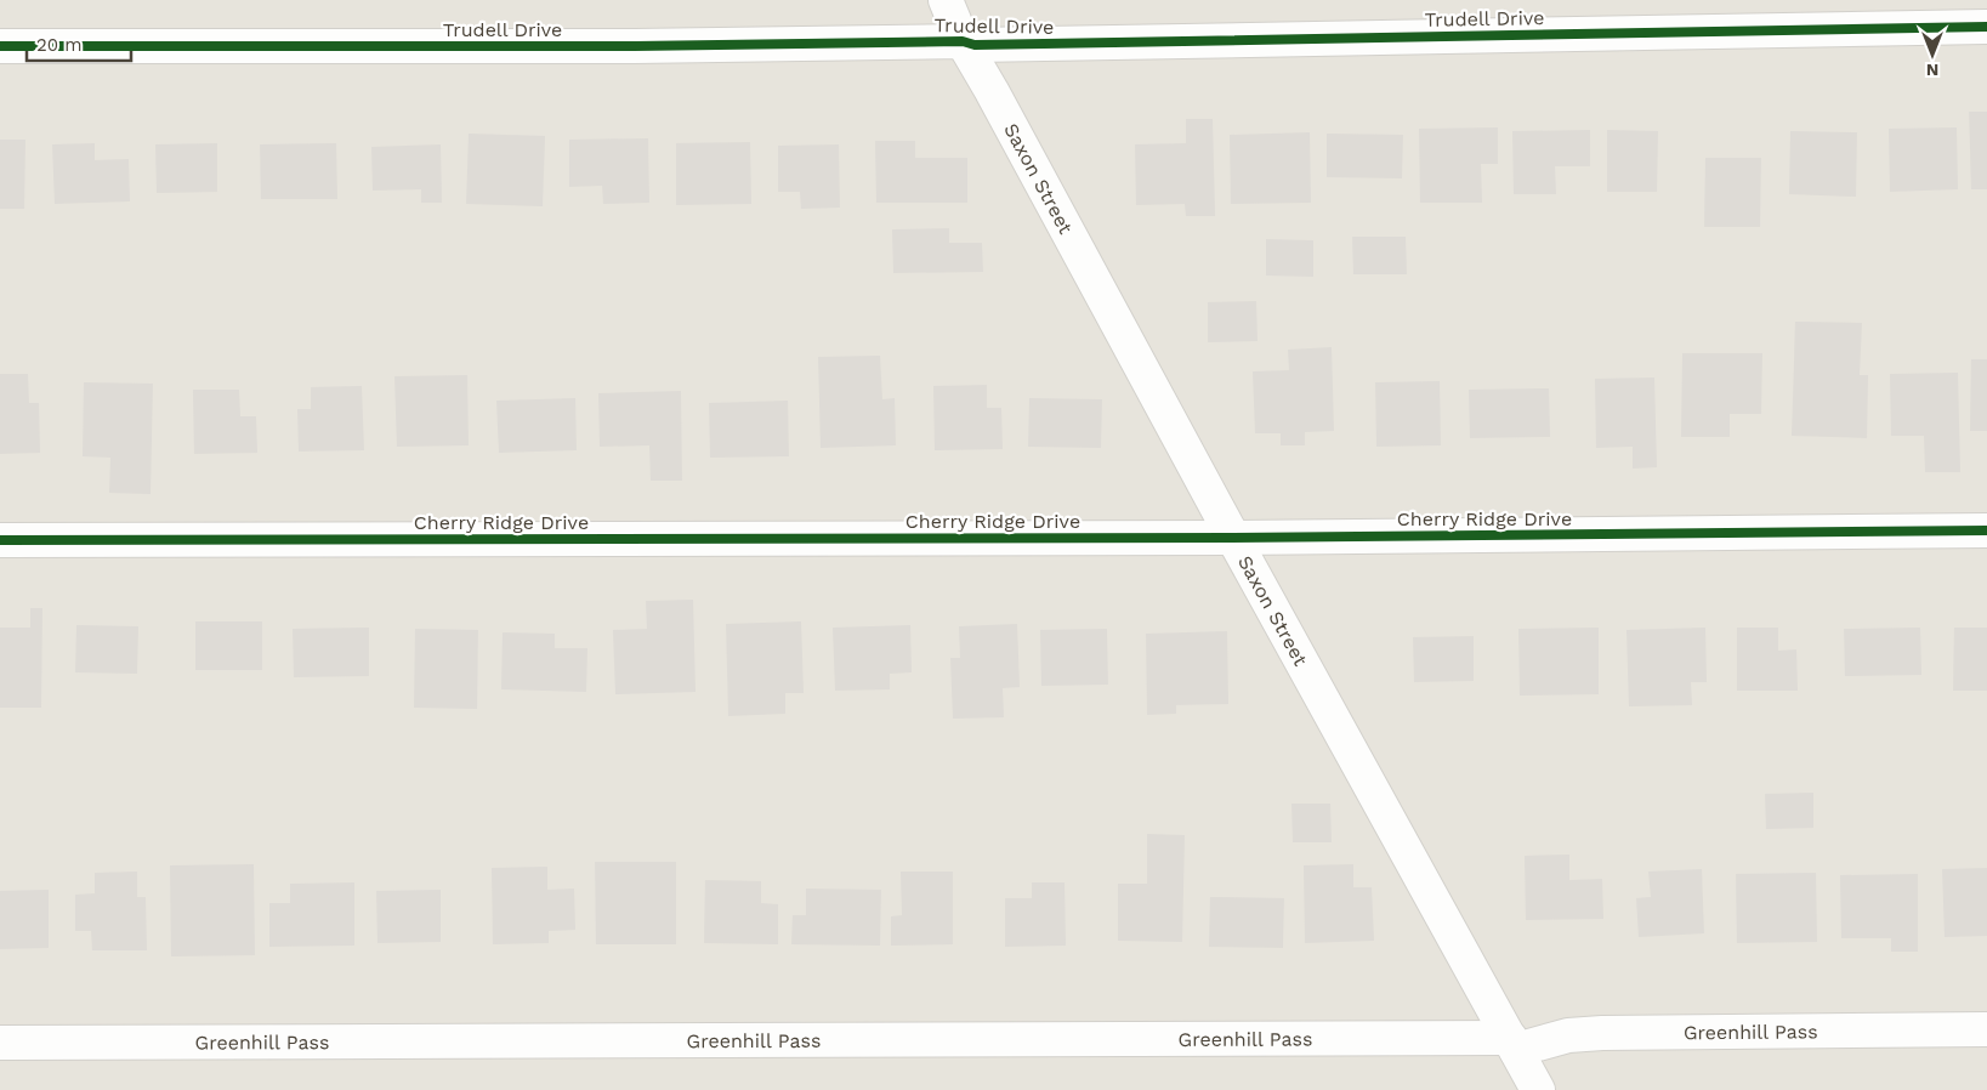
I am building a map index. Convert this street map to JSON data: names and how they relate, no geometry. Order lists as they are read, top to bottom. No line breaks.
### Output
{"streets":{"street":["Trudell Drive","Saxon Street","Cherry Ridge Drive","Greenhill Pass"]},"crossings":[["Trudell Drive","Saxon Street"],["Saxon Street","Cherry Ridge Drive"],["Saxon Street","Greenhill Pass"]],"scale_bar":"20 m","north":"bottom"}
